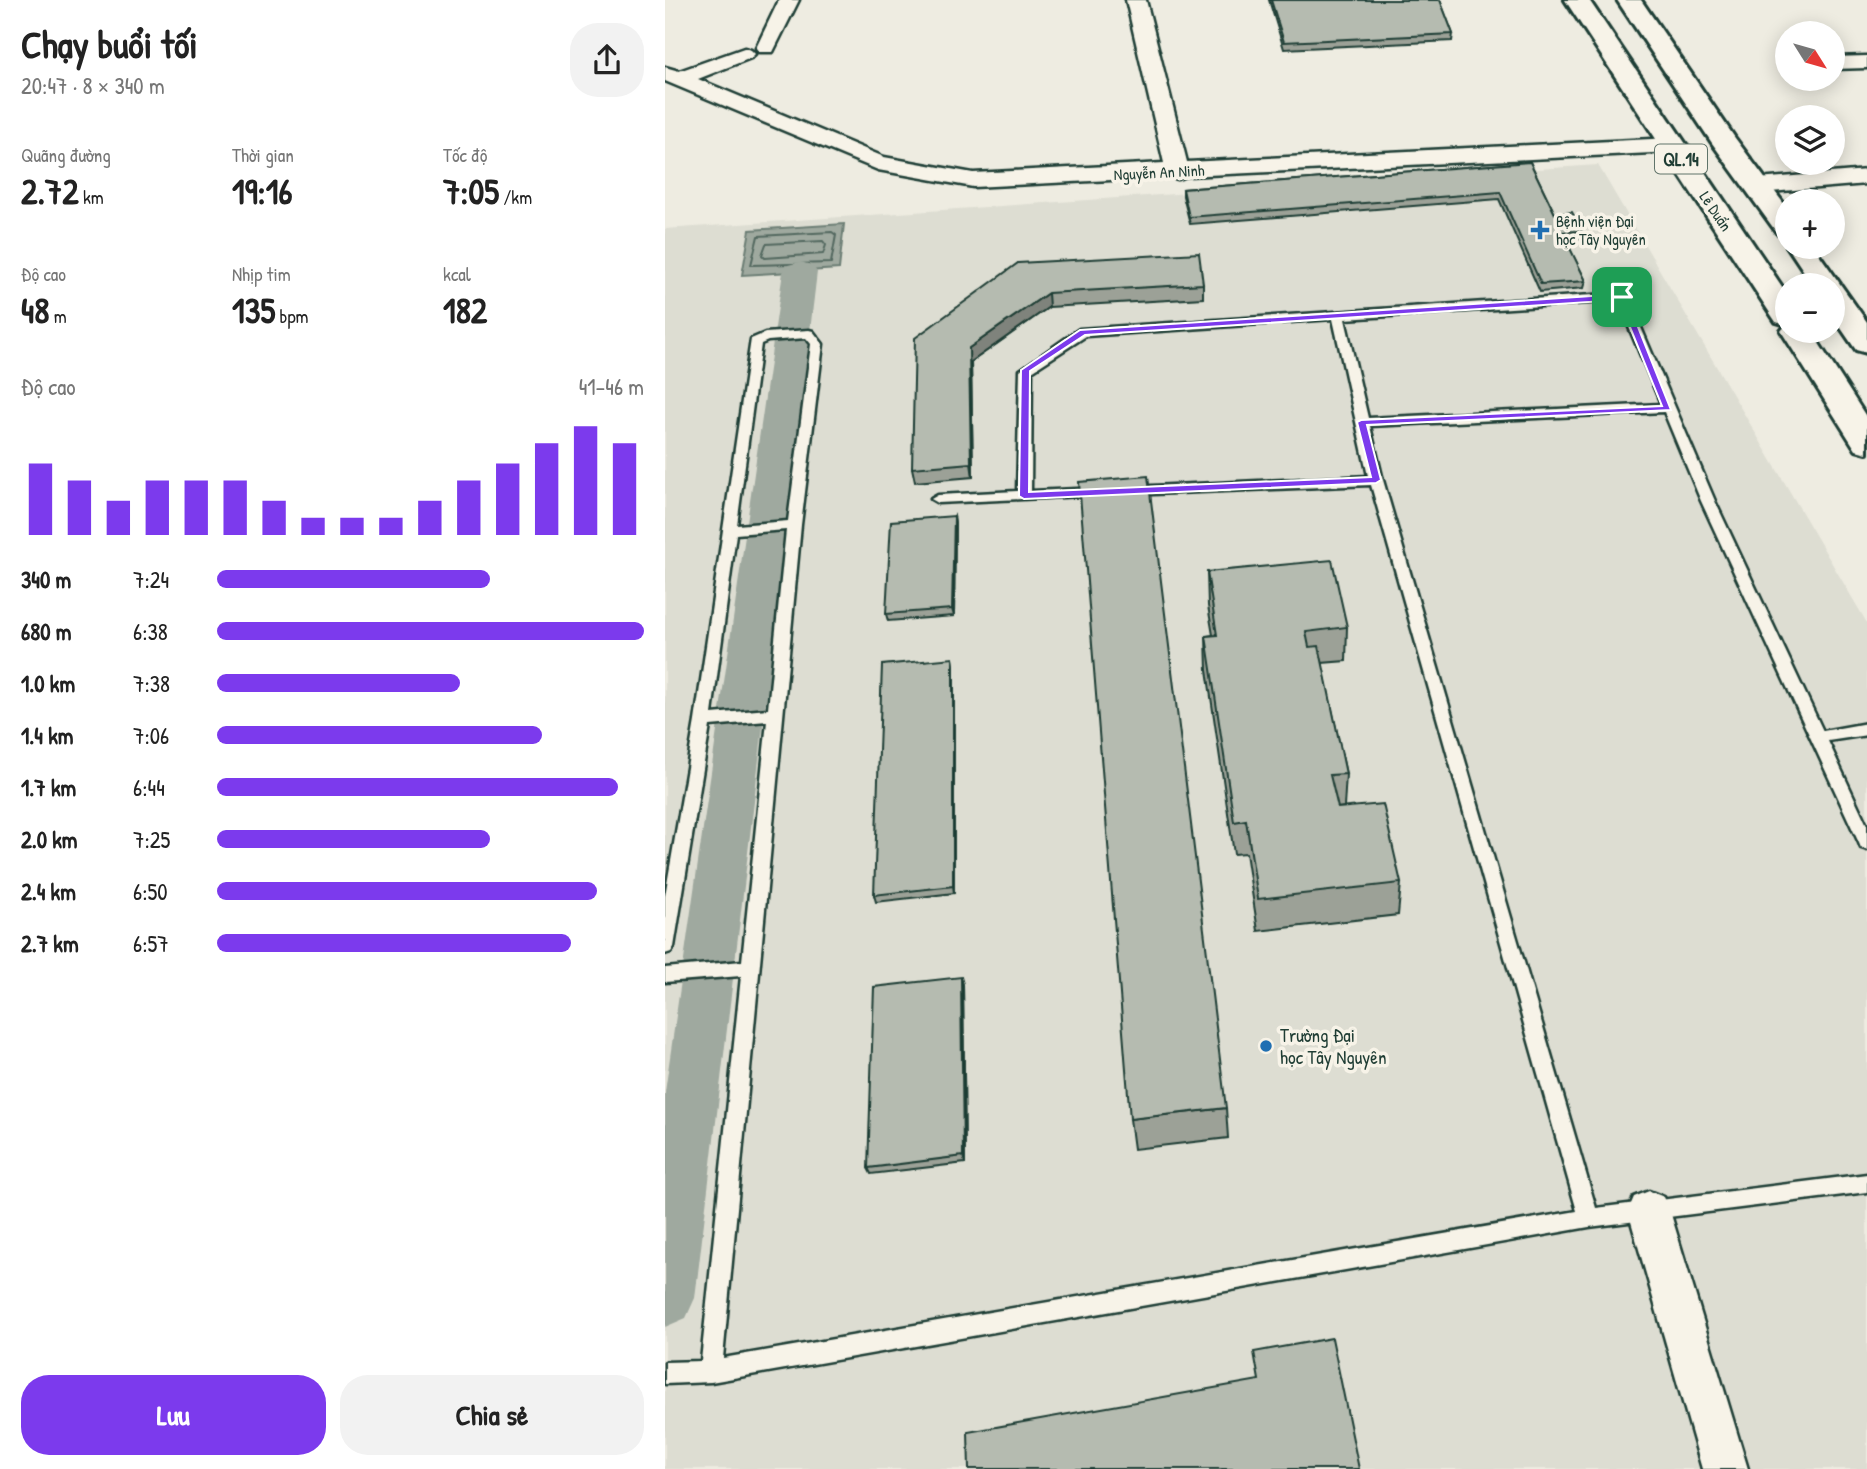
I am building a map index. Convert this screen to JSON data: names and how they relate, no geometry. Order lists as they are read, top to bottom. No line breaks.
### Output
{"streets":{"main road":["QL.14","Lê Duẩn"],"street":["Nguyễn An Ninh"]},"crossings":[["Nguyễn An Ninh","Lê Duẩn"]],"places":{"health":["Bệnh viện Đại học Tây Nguyên"],"other":["Trường Đại học Tây Nguyên"]},"north":"bottom right","page":{"heading":["Chạy buổi tối","20:47 · 8 × 340 m"],"map_buttons":["+","−"],"stats":[["Quãng đường","2.72 km"],["Thời gian","19:16"],["Tốc độ","7:05 /km"],["Độ cao","48 m"],["Nhịp tim","135 bpm"],["kcal","182"]],"chart":["Độ cao","41–46 m"],"list":[{"name":"340 m","note":"7:24"},{"name":"680 m","note":"6:38"},{"name":"1.0 km","note":"7:38"},{"name":"1.4 km","note":"7:06"},{"name":"1.7 km","note":"6:44"},{"name":"2.0 km","note":"7:25"},{"name":"2.4 km","note":"6:50"},{"name":"2.7 km","note":"6:57"}],"buttons":["Lưu","Chia sẻ"]}}
